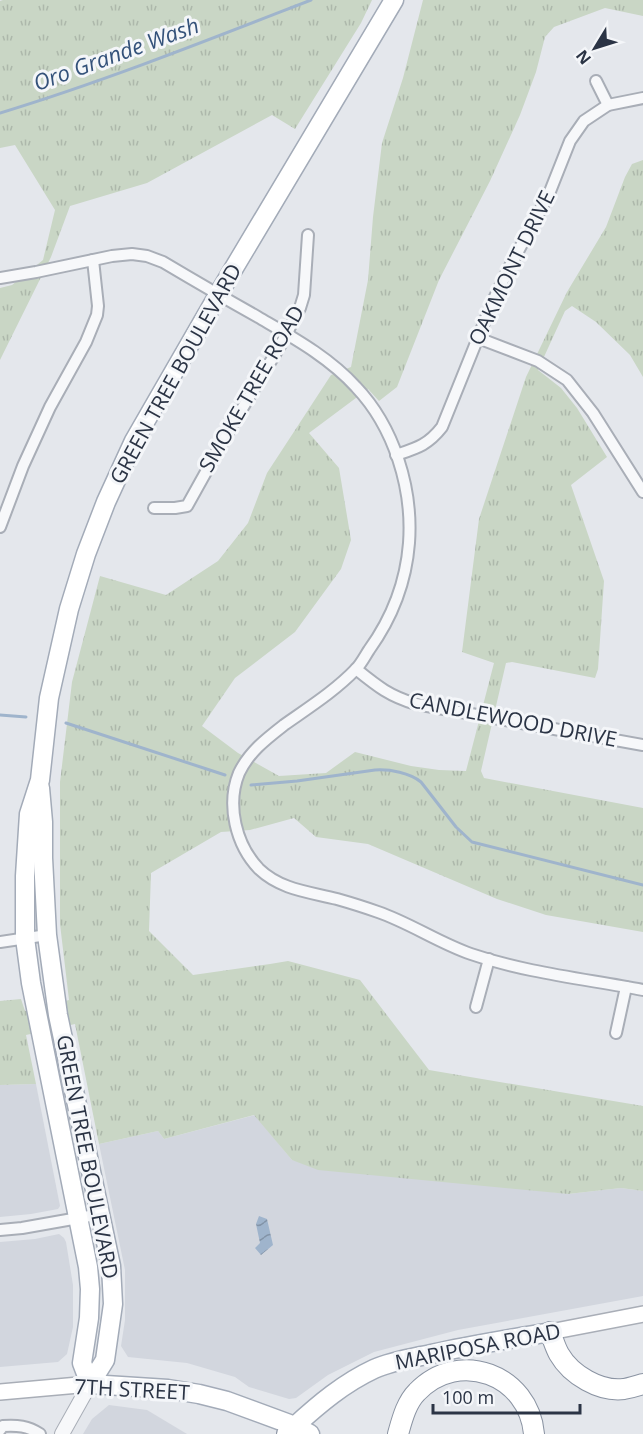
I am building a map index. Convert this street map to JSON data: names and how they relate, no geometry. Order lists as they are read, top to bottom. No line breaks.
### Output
{"streets":{"main road":["GREEN TREE BOULEVARD","MARIPOSA ROAD","7TH STREET"],"street":["OAKMONT DRIVE","SMOKE TREE ROAD","CANDLEWOOD DRIVE"]},"crossings":[["GREEN TREE BOULEVARD","7TH STREET"],["MARIPOSA ROAD","7TH STREET"]],"water":["Oro Grande Wash"],"scale_bar":"100 m","north":"bottom left"}
